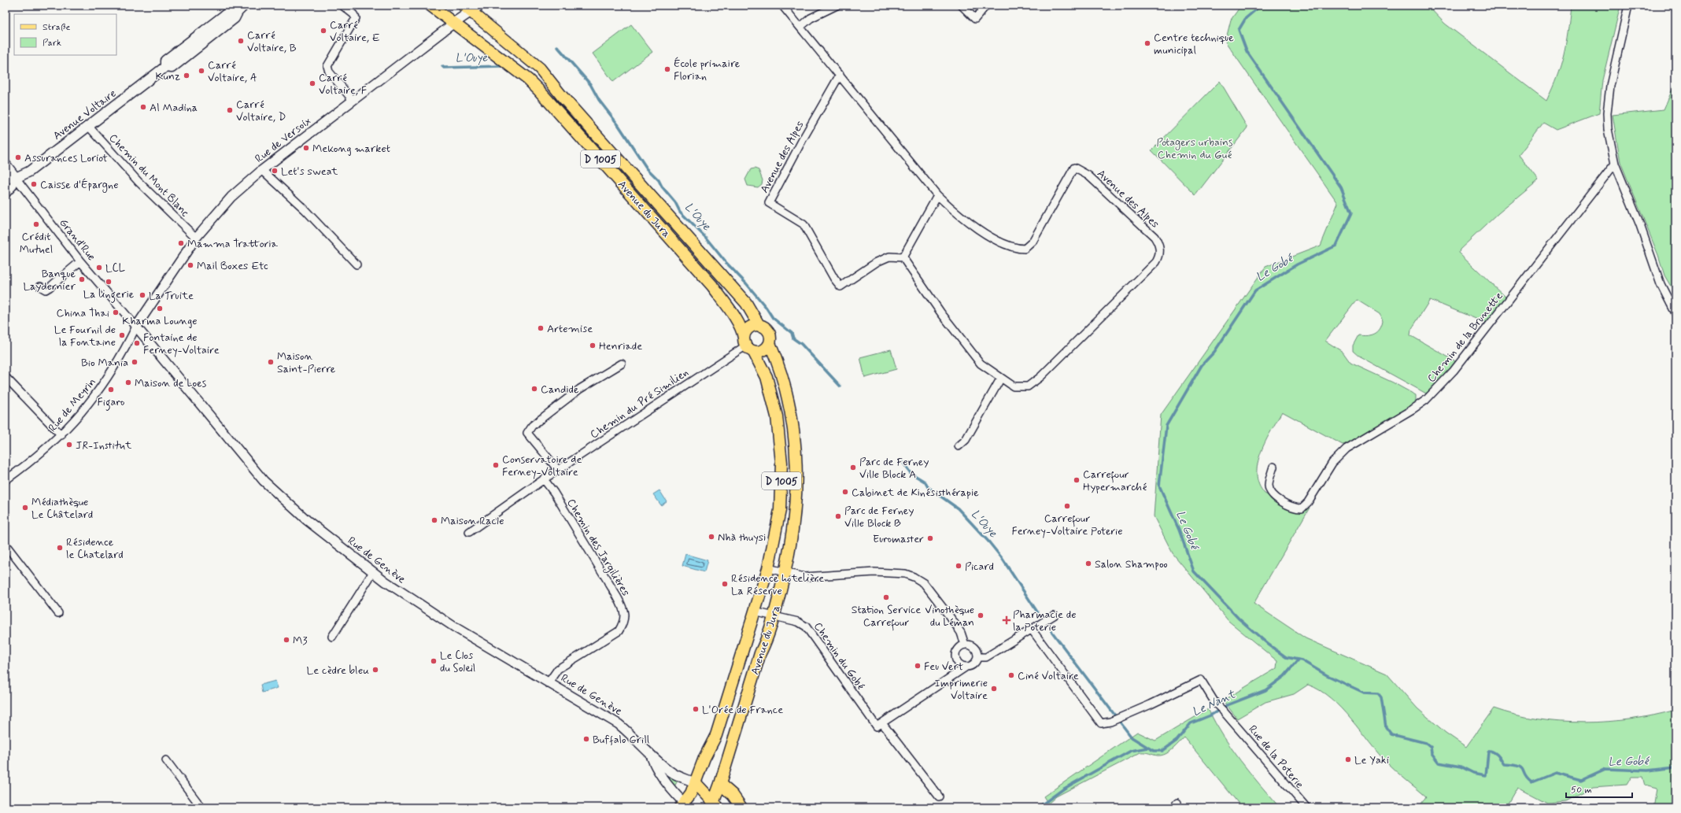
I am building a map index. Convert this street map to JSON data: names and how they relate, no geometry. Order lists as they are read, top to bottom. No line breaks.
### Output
{"streets":{"main road":["Avenue Voltaire","Rue de Versoix","D 1005","Avenue du Jura","Grand'Rue"],"street":["Avenue des Alpes","Chemin du Mont Blanc","Chemin de la Brunette","Chemin du Pré Similien","Rue de Meyrin","Chemin des Jargilières","Rue de Genève","Chemin du Gobé","Rue de la Poterie"]},"crossings":[["Avenue Voltaire","Chemin du Mont Blanc"],["Avenue Voltaire","Grand'Rue"],["Rue de Versoix","Chemin du Mont Blanc"],["Rue de Versoix","Avenue du Jura"],["Rue de Versoix","Grand'Rue"],["Rue de Versoix","Rue de Meyrin"],["Rue de Versoix","Rue de Genève"],["D 1005","Avenue du Jura"],["D 1005","Chemin du Pré Similien"],["Avenue du Jura","Chemin du Pré Similien"],["Avenue du Jura","Rue de Genève"],["Avenue du Jura","Chemin du Gobé"],["Grand'Rue","Rue de Meyrin"],["Grand'Rue","Rue de Genève"],["Chemin du Pré Similien","Chemin des Jargilières"],["Rue de Meyrin","Rue de Genève"],["Chemin des Jargilières","Rue de Genève"]],"water":["L'Ouye","Le Gobé","Le Nant"],"parks":["Potagers urbains Chemin du Gué"],"places":{"other":["Carré Voltaire, E","Carré Voltaire, B","Centre technique municipal","École primaire Florian","Carré Voltaire, A","Kunz","Carré Voltaire, F","Al Madina","Carré Voltaire, D","Mekong market","Assurances Loriot","Let's sweat","Caisse d'Épargne","Crédit Mutuel","Mamma Trattoria","Mail Boxes Etc","LCL","Banque Laydernier","La lingerie","La Truite","Kharma Lounge","China Thai","Artemise","Le Fournil de la Fontaine","Fontaine de Ferney-Voltaire","Henriade","Bio Mania","Maison Saint-Pierre","Maison de Loes","Candide","Figaro","JR-Institut","Conservatoire de Ferney-Voltaire","Parc de Ferney Ville Block A","Carrefour Hypermarché","Cabinet de Kinésisthérapie","Carrefour Ferney-Voltaire Poterie","Médiathèque Le Châtelard","Parc de Ferney Ville Block B","Maison Racle","Nhà thuysi","Euromaster","Résidence le Chatelard","Salon Shampoo","Picard","Résidence hotelière La Réserve","Station Service Carrefour","Vinothèque du Léman","M3","Le Clos du Soleil","Feu Vert","Le cèdre bleu","Ciné Voltaire","Imprimerie Voltaire","L'Orée de France","Buffalo Grill","Le Yaki"],"health":["Pharmacie de la Poterie"]},"legend":["Straße","Park"],"scale_bar":"50 m"}
